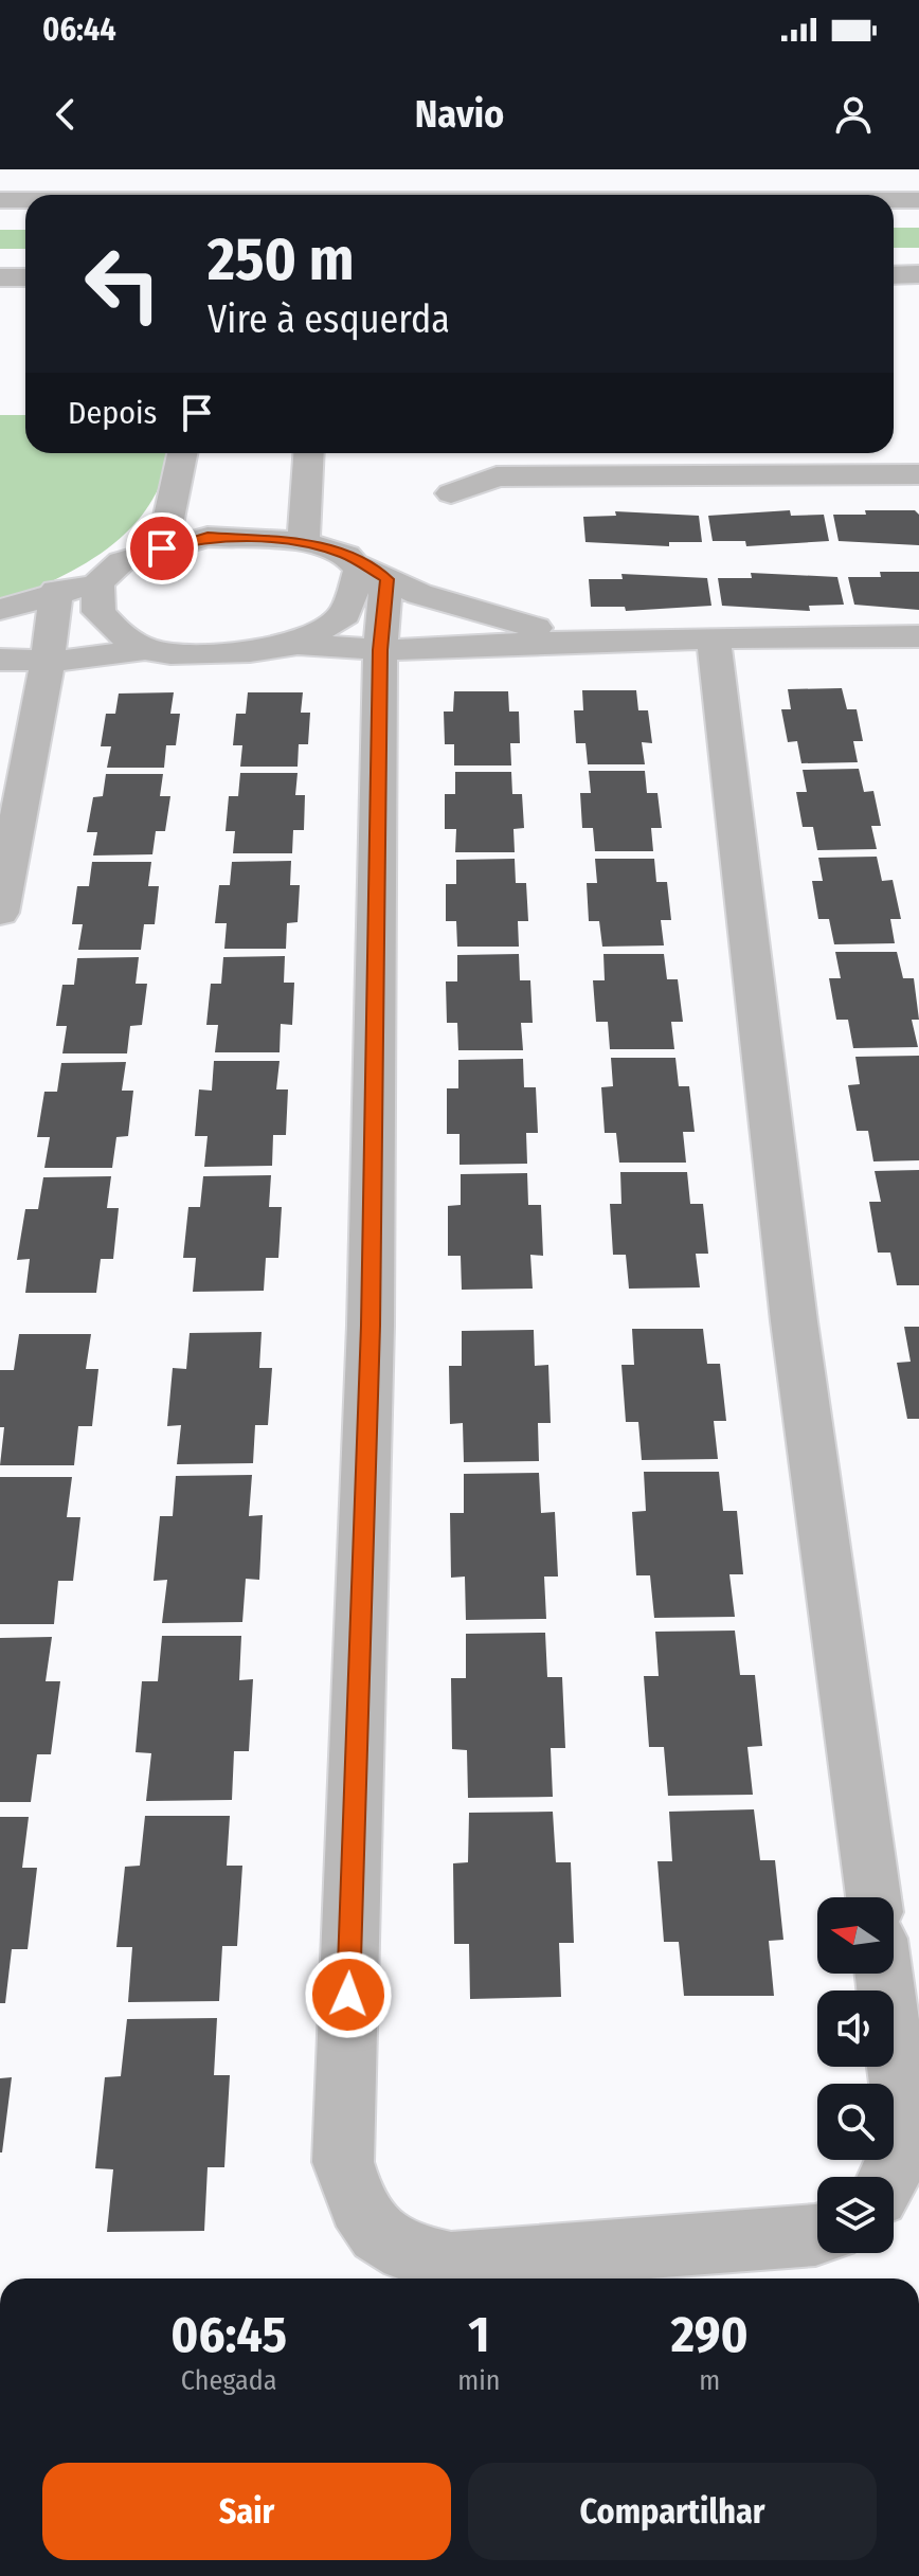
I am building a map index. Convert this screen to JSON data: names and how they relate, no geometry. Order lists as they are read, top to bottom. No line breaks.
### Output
{"north":"left","page":{"status":"06:44","header":"Navio","turn":["250 m","Vire à esquerda"],"then":"Depois","eta":["06:45","Chegada","1","min","290","m"],"buttons":["Sair","Compartilhar"]}}
